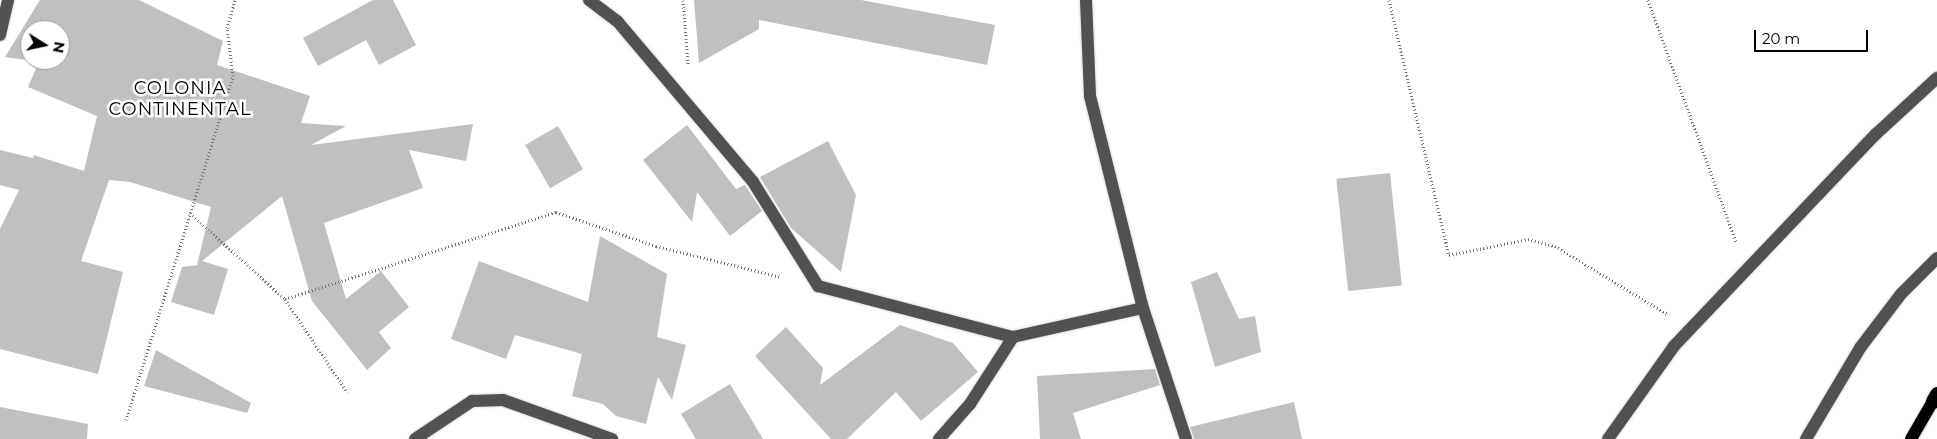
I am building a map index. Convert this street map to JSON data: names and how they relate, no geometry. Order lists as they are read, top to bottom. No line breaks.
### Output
{"districts":["COLONIA CONTINENTAL"],"scale_bar":"20 m","north":"right"}
